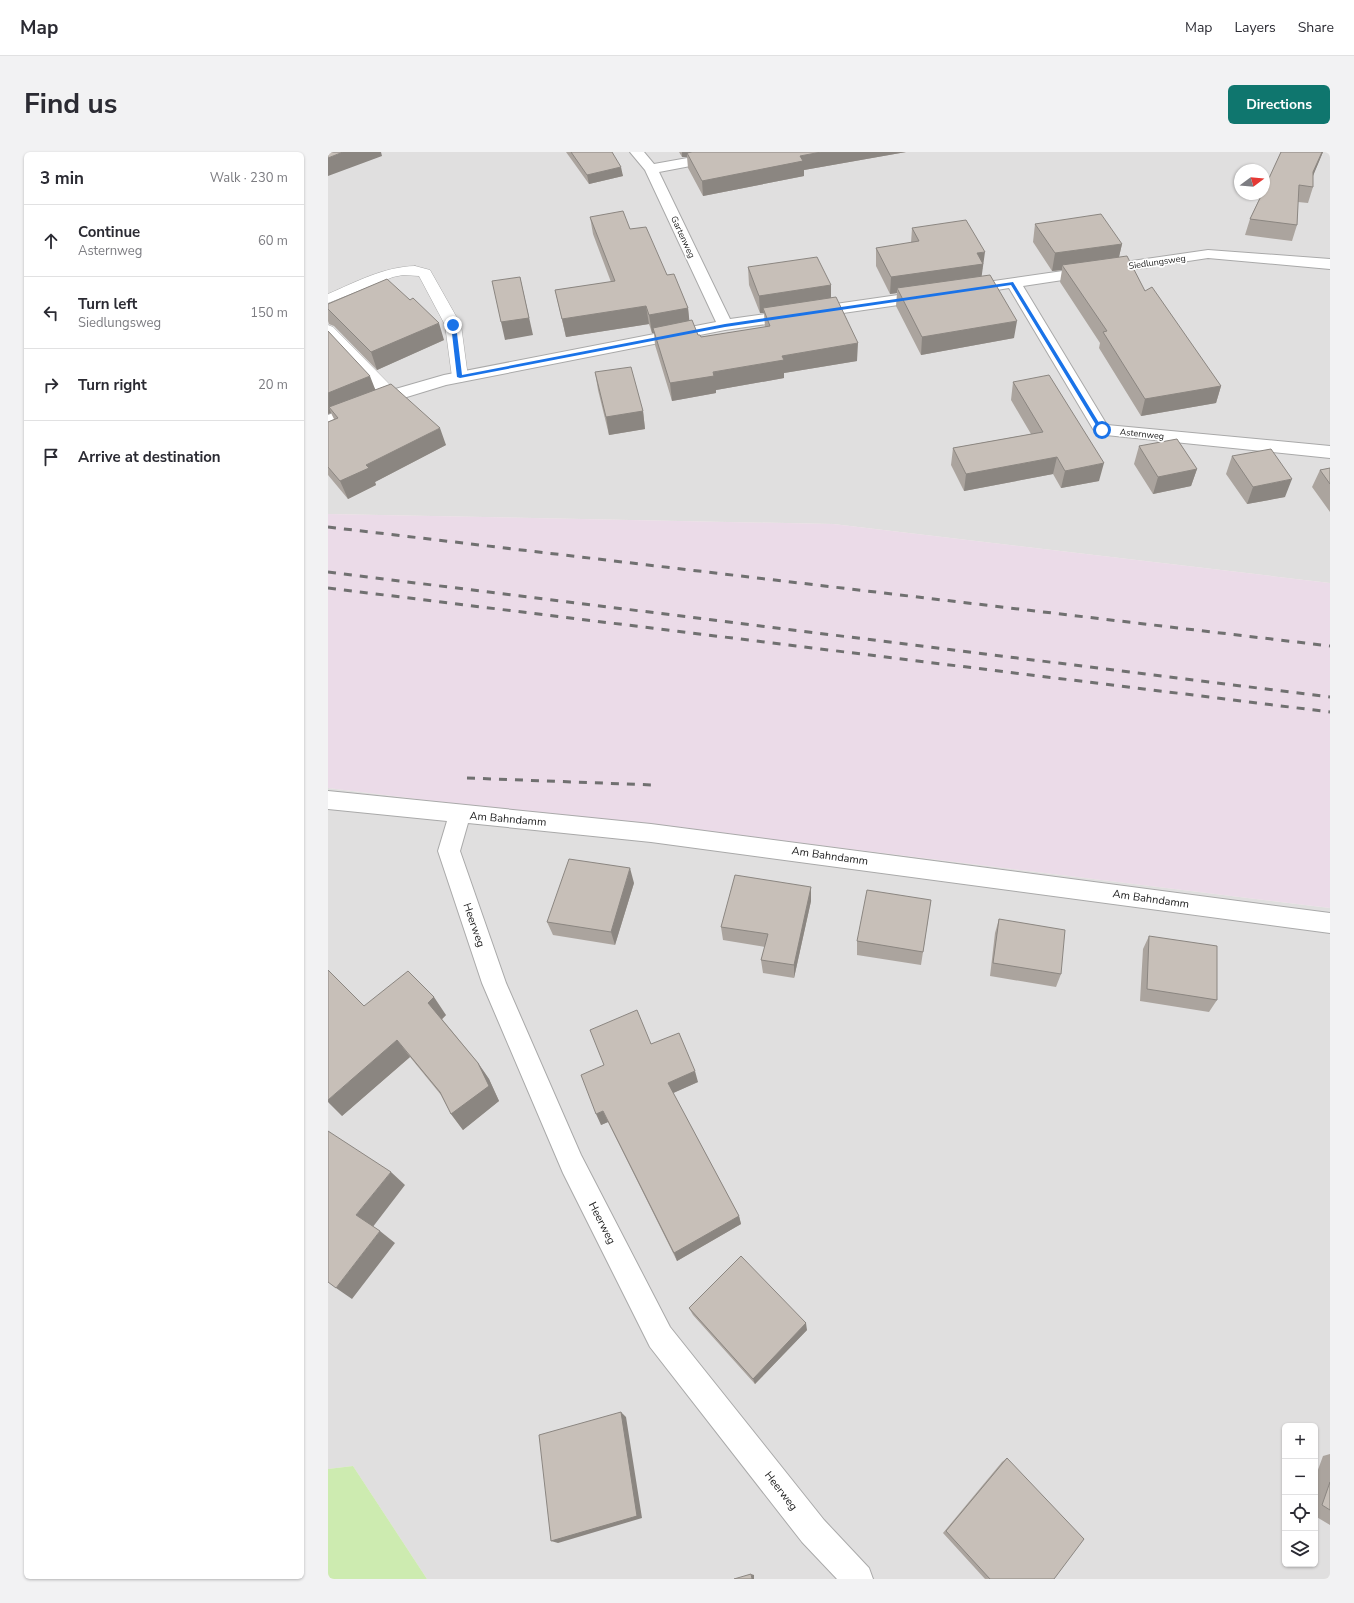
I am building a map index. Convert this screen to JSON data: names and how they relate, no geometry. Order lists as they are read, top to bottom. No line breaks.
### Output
{"streets":{"street":["Gartenweg","Siedlungsweg","Asternweg","Am Bahndamm","Heerweg"]},"crossings":[["Gartenweg","Siedlungsweg"],["Siedlungsweg","Asternweg"],["Am Bahndamm","Heerweg"]],"north":"right","page":{"header":"Map","nav":["Map","Layers","Share"],"title":"Find us","buttons":"Directions","heading":["3 min","Walk · 230 m"],"list":[["Continue","Asternweg","60 m"],["Turn left","Siedlungsweg","150 m"],["Turn right","20 m"],"Arrive at destination"],"map_buttons":["+","−"]}}
